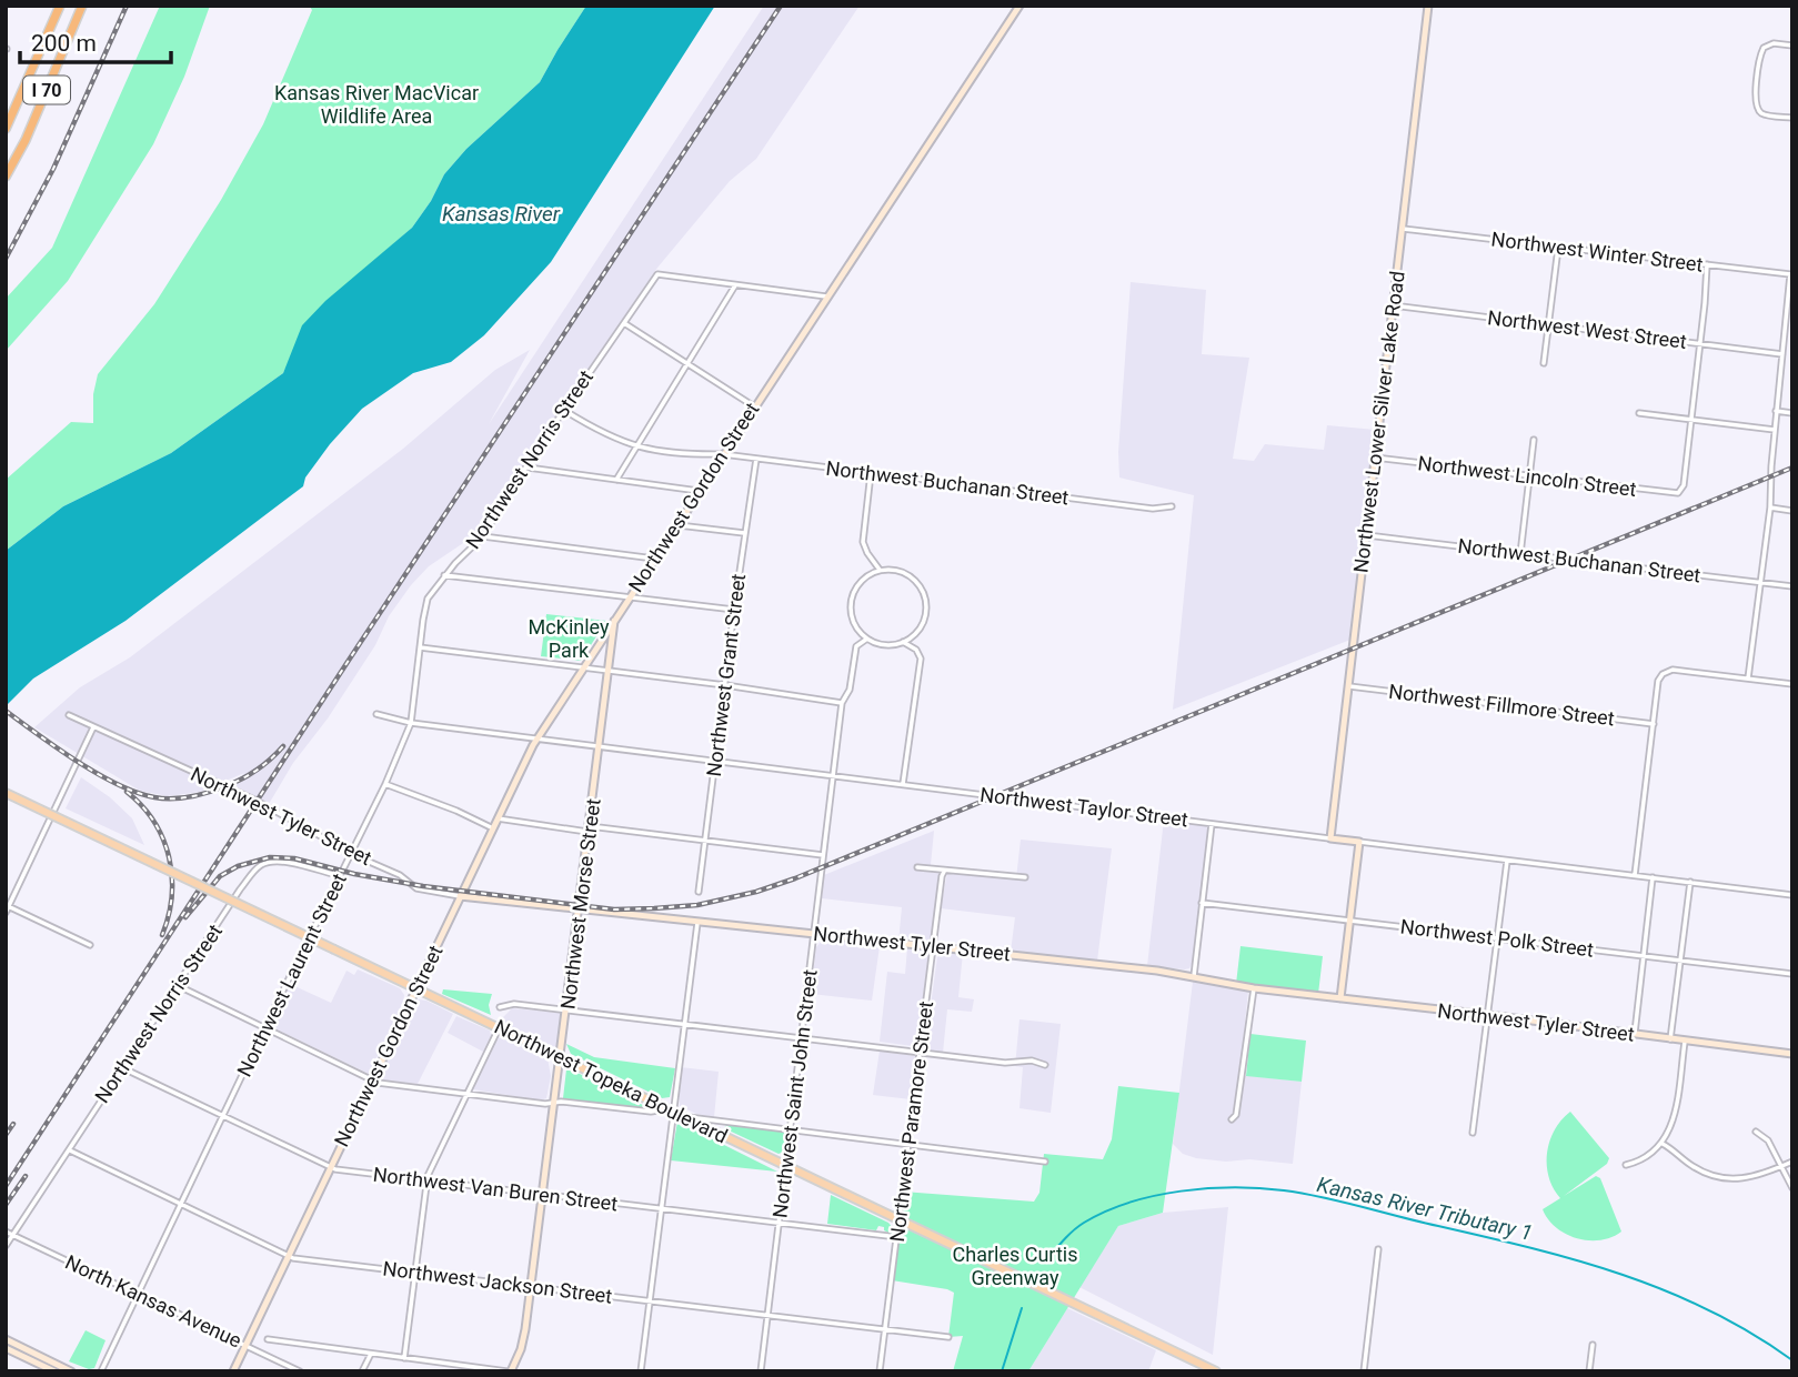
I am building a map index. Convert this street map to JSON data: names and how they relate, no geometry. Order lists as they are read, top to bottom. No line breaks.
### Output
{"streets":{"highway":["I 70"],"main road":["Northwest Lower Silver Lake Road","Northwest Gordon Street","Northwest Taylor Street","Northwest Tyler Street","Northwest Morse Street","Northwest Topeka Boulevard"],"street":["Northwest Winter Street","Northwest West Street","Northwest Norris Street","Northwest Lincoln Street","Northwest Buchanan Street","Northwest Grant Street","Northwest Fillmore Street","Northwest Polk Street","Northwest Laurent Street","Northwest Saint John Street","Northwest Paramore Street","Northwest Van Buren Street","Northwest Jackson Street","North Kansas Avenue"]},"crossings":[["Northwest Winter Street","Northwest Lower Silver Lake Road"],["Northwest West Street","Northwest Lower Silver Lake Road"],["Northwest Lower Silver Lake Road","Northwest Lincoln Street"],["Northwest Lower Silver Lake Road","Northwest Buchanan Street"],["Northwest Lower Silver Lake Road","Northwest Fillmore Street"],["Northwest Lower Silver Lake Road","Northwest Taylor Street"],["Northwest Norris Street","Northwest Laurent Street"],["Northwest Norris Street","Northwest Van Buren Street"],["Northwest Norris Street","Northwest Jackson Street"],["Northwest Norris Street","North Kansas Avenue"],["Northwest Buchanan Street","Northwest Gordon Street"],["Northwest Buchanan Street","Northwest Grant Street"],["Northwest Gordon Street","Northwest Taylor Street"],["Northwest Gordon Street","Northwest Tyler Street"],["Northwest Gordon Street","Northwest Morse Street"],["Northwest Gordon Street","Northwest Topeka Boulevard"],["Northwest Gordon Street","Northwest Van Buren Street"],["Northwest Gordon Street","Northwest Jackson Street"],["Northwest Gordon Street","North Kansas Avenue"],["Northwest Grant Street","Northwest Taylor Street"],["Northwest Taylor Street","Northwest Morse Street"],["Northwest Taylor Street","Northwest Laurent Street"],["Northwest Taylor Street","Northwest Saint John Street"],["Northwest Tyler Street","Northwest Morse Street"],["Northwest Tyler Street","Northwest Laurent Street"],["Northwest Tyler Street","Northwest Saint John Street"],["Northwest Tyler Street","Northwest Paramore Street"],["Northwest Morse Street","Northwest Topeka Boulevard"],["Northwest Morse Street","Northwest Van Buren Street"],["Northwest Morse Street","Northwest Jackson Street"],["Northwest Laurent Street","Northwest Van Buren Street"],["Northwest Laurent Street","Northwest Jackson Street"],["Northwest Laurent Street","North Kansas Avenue"],["Northwest Topeka Boulevard","Northwest Saint John Street"],["Northwest Topeka Boulevard","Northwest Paramore Street"],["Northwest Saint John Street","Northwest Van Buren Street"],["Northwest Saint John Street","Northwest Jackson Street"],["Northwest Paramore Street","Northwest Jackson Street"]],"water":["Kansas River","Kansas River Tributary 1"],"parks":["Kansas River MacVicar Wildlife Area","McKinley Park","Charles Curtis Greenway"],"scale_bar":"200 m"}
